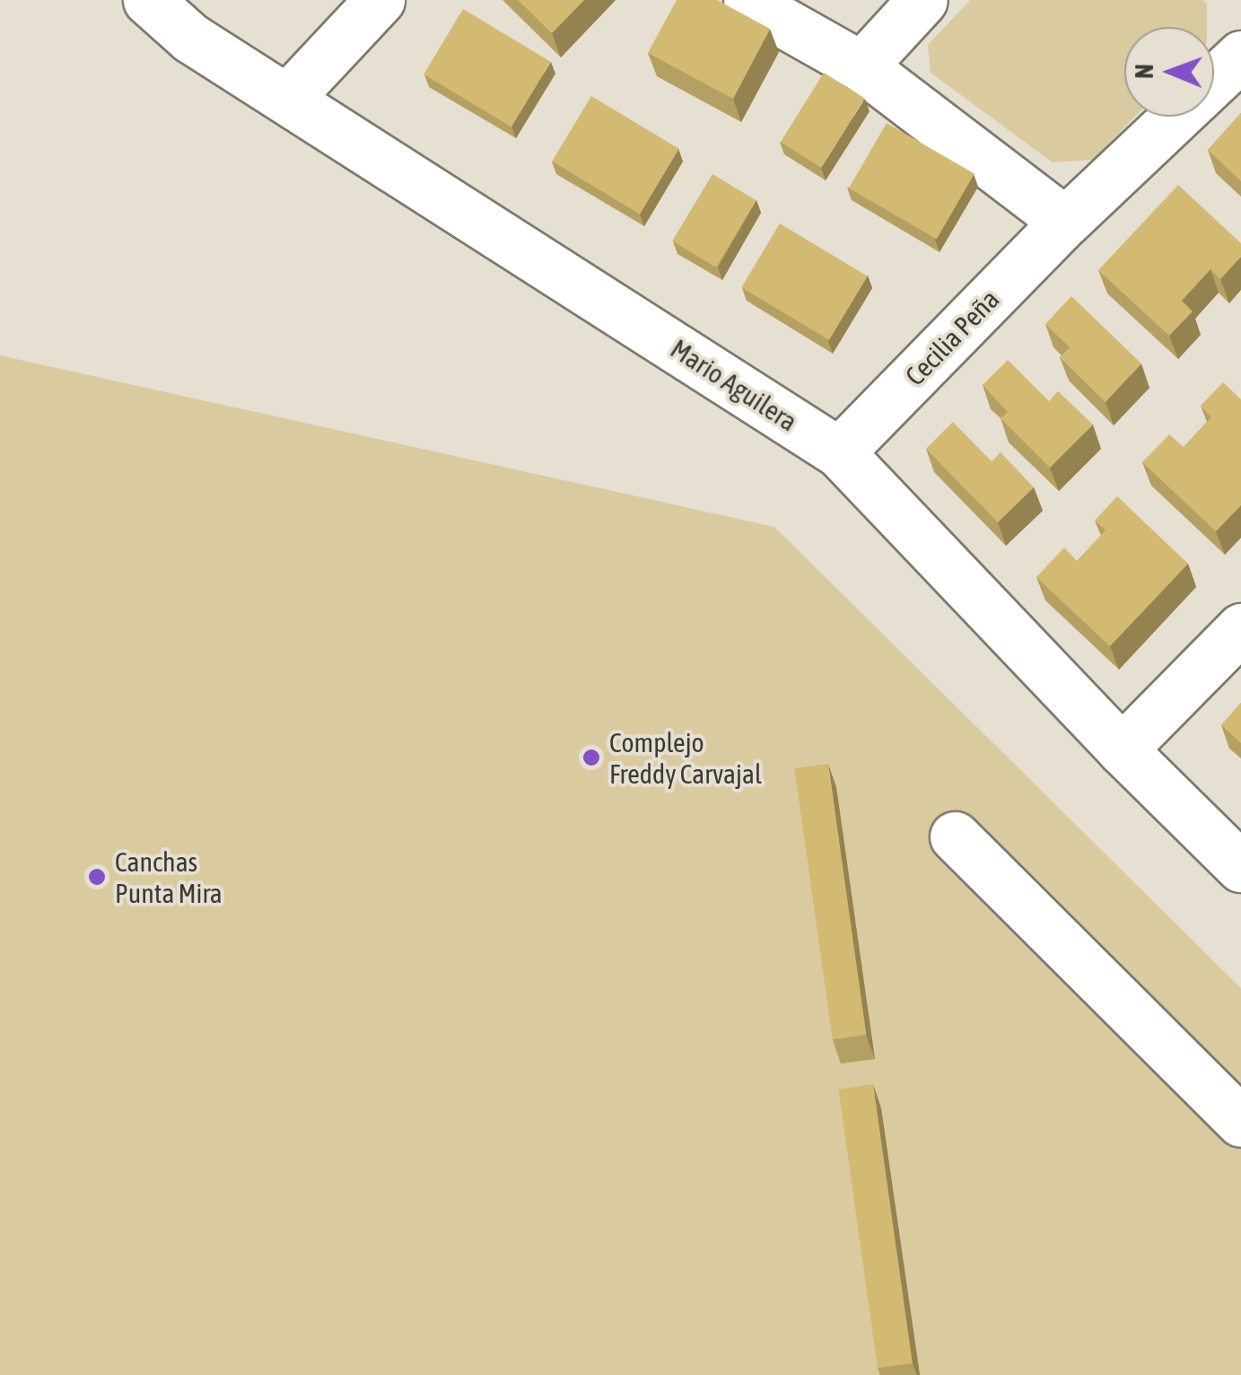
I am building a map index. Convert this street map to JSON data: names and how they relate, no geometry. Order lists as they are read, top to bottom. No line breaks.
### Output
{"streets":{"street":["Cecilia Peña","Mario Aguilera"]},"crossings":[["Cecilia Peña","Mario Aguilera"]],"places":["Complejo Freddy Carvajal","Canchas Punta Mira"],"north":"left"}
